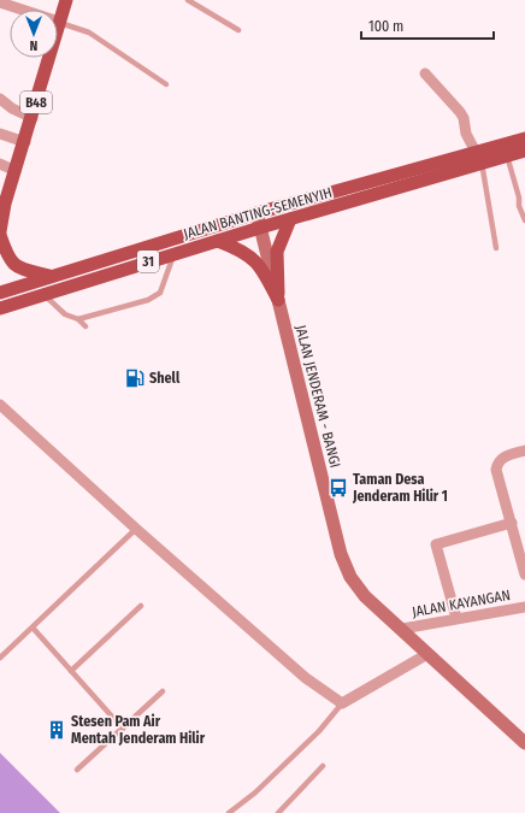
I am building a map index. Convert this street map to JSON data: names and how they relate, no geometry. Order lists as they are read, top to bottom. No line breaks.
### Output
{"streets":{"main road":["B48","JALAN BANTING-SEMENYIH","31","JALAN JENDERAM - BANGI"],"street":["JALAN KAYANGAN"]},"crossings":[["JALAN BANTING-SEMENYIH","JALAN JENDERAM - BANGI"],["JALAN JENDERAM - BANGI","JALAN KAYANGAN"]],"places":{"fuel station":["Shell"],"bus stop":["Taman Desa Jenderam Hilir 1"],"building":["Stesen Pam Air Mentah Jenderam Hilir"]},"scale_bar":"100 m","north":"bottom"}
